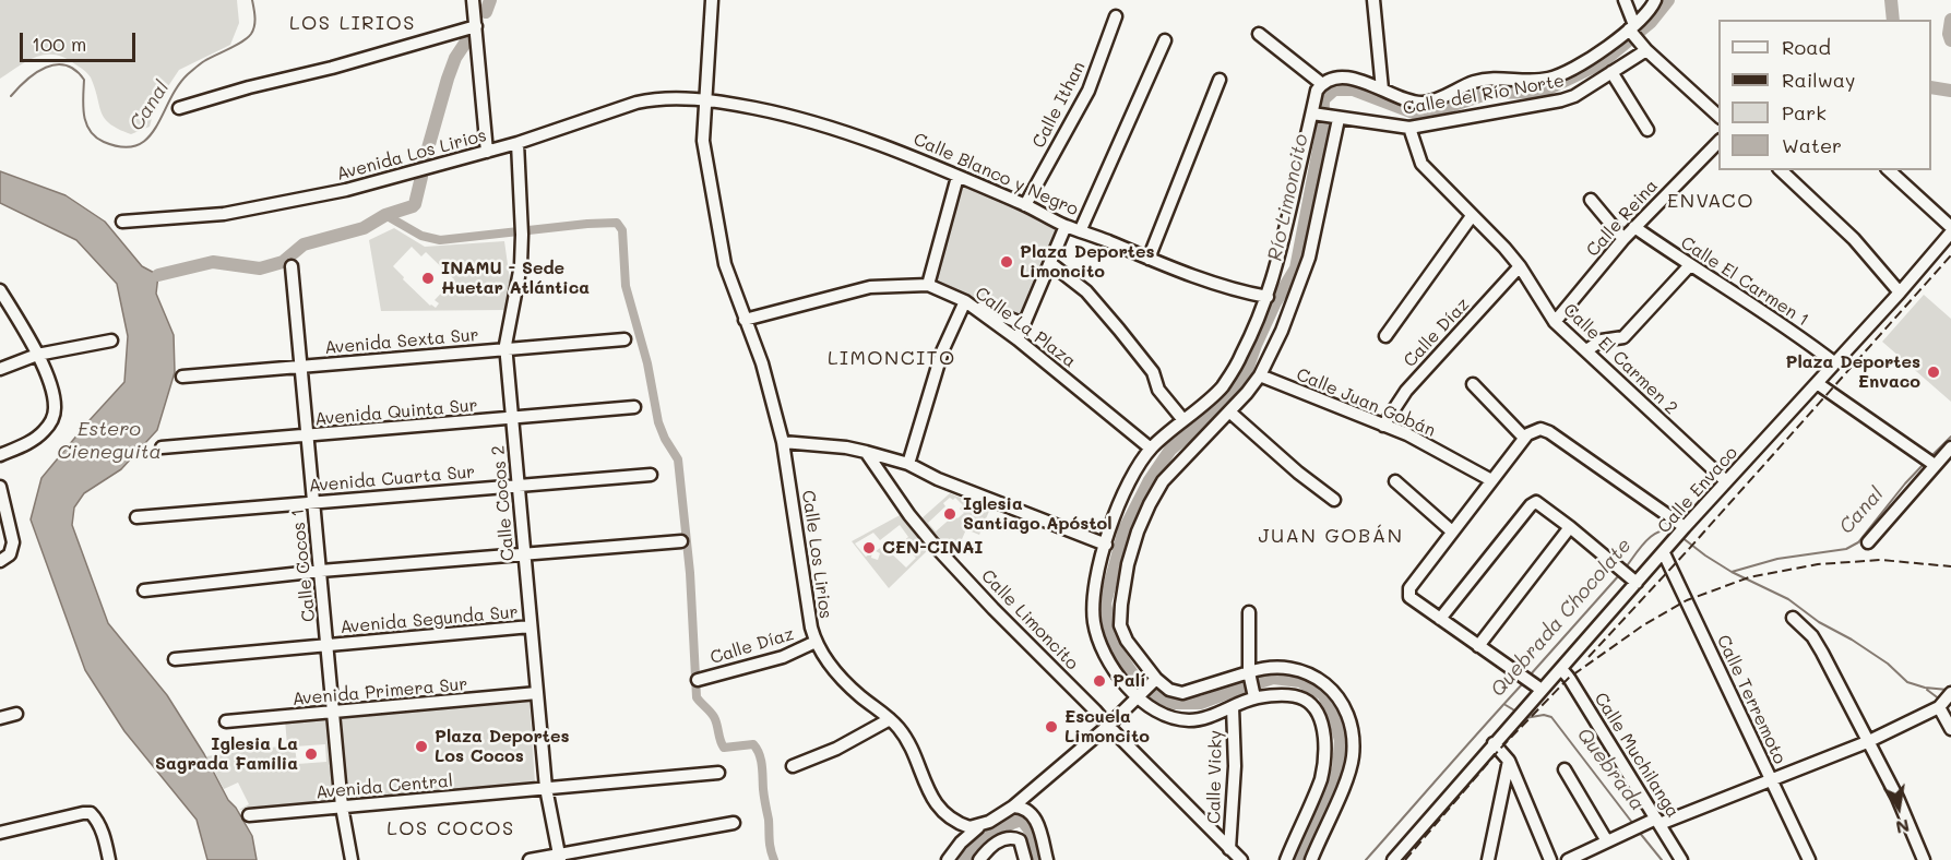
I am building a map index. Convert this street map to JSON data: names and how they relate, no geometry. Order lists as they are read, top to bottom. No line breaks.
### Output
{"streets":{"street":["Calle del Río Norte","Calle Ithan","Avenida Los Lirios","Calle Blanco y Negro","Calle Reina","Calle El Carmen 1","Calle La Plaza","Calle Díaz","Avenida Sexta Sur","Calle El Carmen 2","Calle Juan Gobán","Avenida Quinta Sur","Avenida Cuarta Sur","Calle Envaco","Calle Cocos 2","Calle Los Lirios","Calle Cocos 1","Avenida Segunda Sur","Calle Limoncito","Avenida Primera Sur","Calle Terremoto","Calle Muchilanga","Calle Vicky","Avenida Central"]},"crossings":[["Calle del Río Norte","Calle El Carmen 2"],["Calle Ithan","Calle Blanco y Negro"],["Avenida Los Lirios","Calle Blanco y Negro"],["Avenida Los Lirios","Calle Cocos 2"],["Avenida Los Lirios","Calle Los Lirios"],["Calle Blanco y Negro","Calle Los Lirios"],["Calle Reina","Calle El Carmen 1"],["Calle Reina","Calle El Carmen 2"],["Calle El Carmen 1","Calle Envaco"],["Calle La Plaza","Calle Los Lirios"],["Calle Díaz","Calle El Carmen 2"],["Calle Díaz","Calle Juan Gobán"],["Calle Díaz","Calle Los Lirios"],["Avenida Sexta Sur","Calle Cocos 2"],["Avenida Sexta Sur","Calle Cocos 1"],["Calle El Carmen 2","Calle Envaco"],["Avenida Quinta Sur","Calle Cocos 2"],["Avenida Quinta Sur","Calle Cocos 1"],["Avenida Cuarta Sur","Calle Cocos 2"],["Avenida Cuarta Sur","Calle Cocos 1"],["Calle Envaco","Calle Terremoto"],["Calle Envaco","Calle Muchilanga"],["Calle Cocos 2","Avenida Segunda Sur"],["Calle Cocos 2","Avenida Primera Sur"],["Calle Cocos 2","Avenida Central"],["Calle Cocos 1","Avenida Segunda Sur"],["Calle Cocos 1","Avenida Primera Sur"],["Calle Cocos 1","Avenida Central"],["Calle Limoncito","Calle Vicky"]],"districts":["LOS LIRIOS","ENVACO","LIMONCITO","JUAN GOBÁN","LOS COCOS"],"water":["Canal","Río Limoncito","Estero Cieneguita","Quebrada Chocolate","Quebrada"],"places":["Plaza Deportes Limoncito","INAMU - Sede Huetar Atlántica","Plaza Deportes Envaco","Iglesia Santiago Apóstol","CEN-CINAI","Palí","Escuela Limoncito","Plaza Deportes Los Cocos","Iglesia La Sagrada Familia"],"legend":["Road","Railway","Park","Water"],"scale_bar":"100 m","north":"bottom"}
